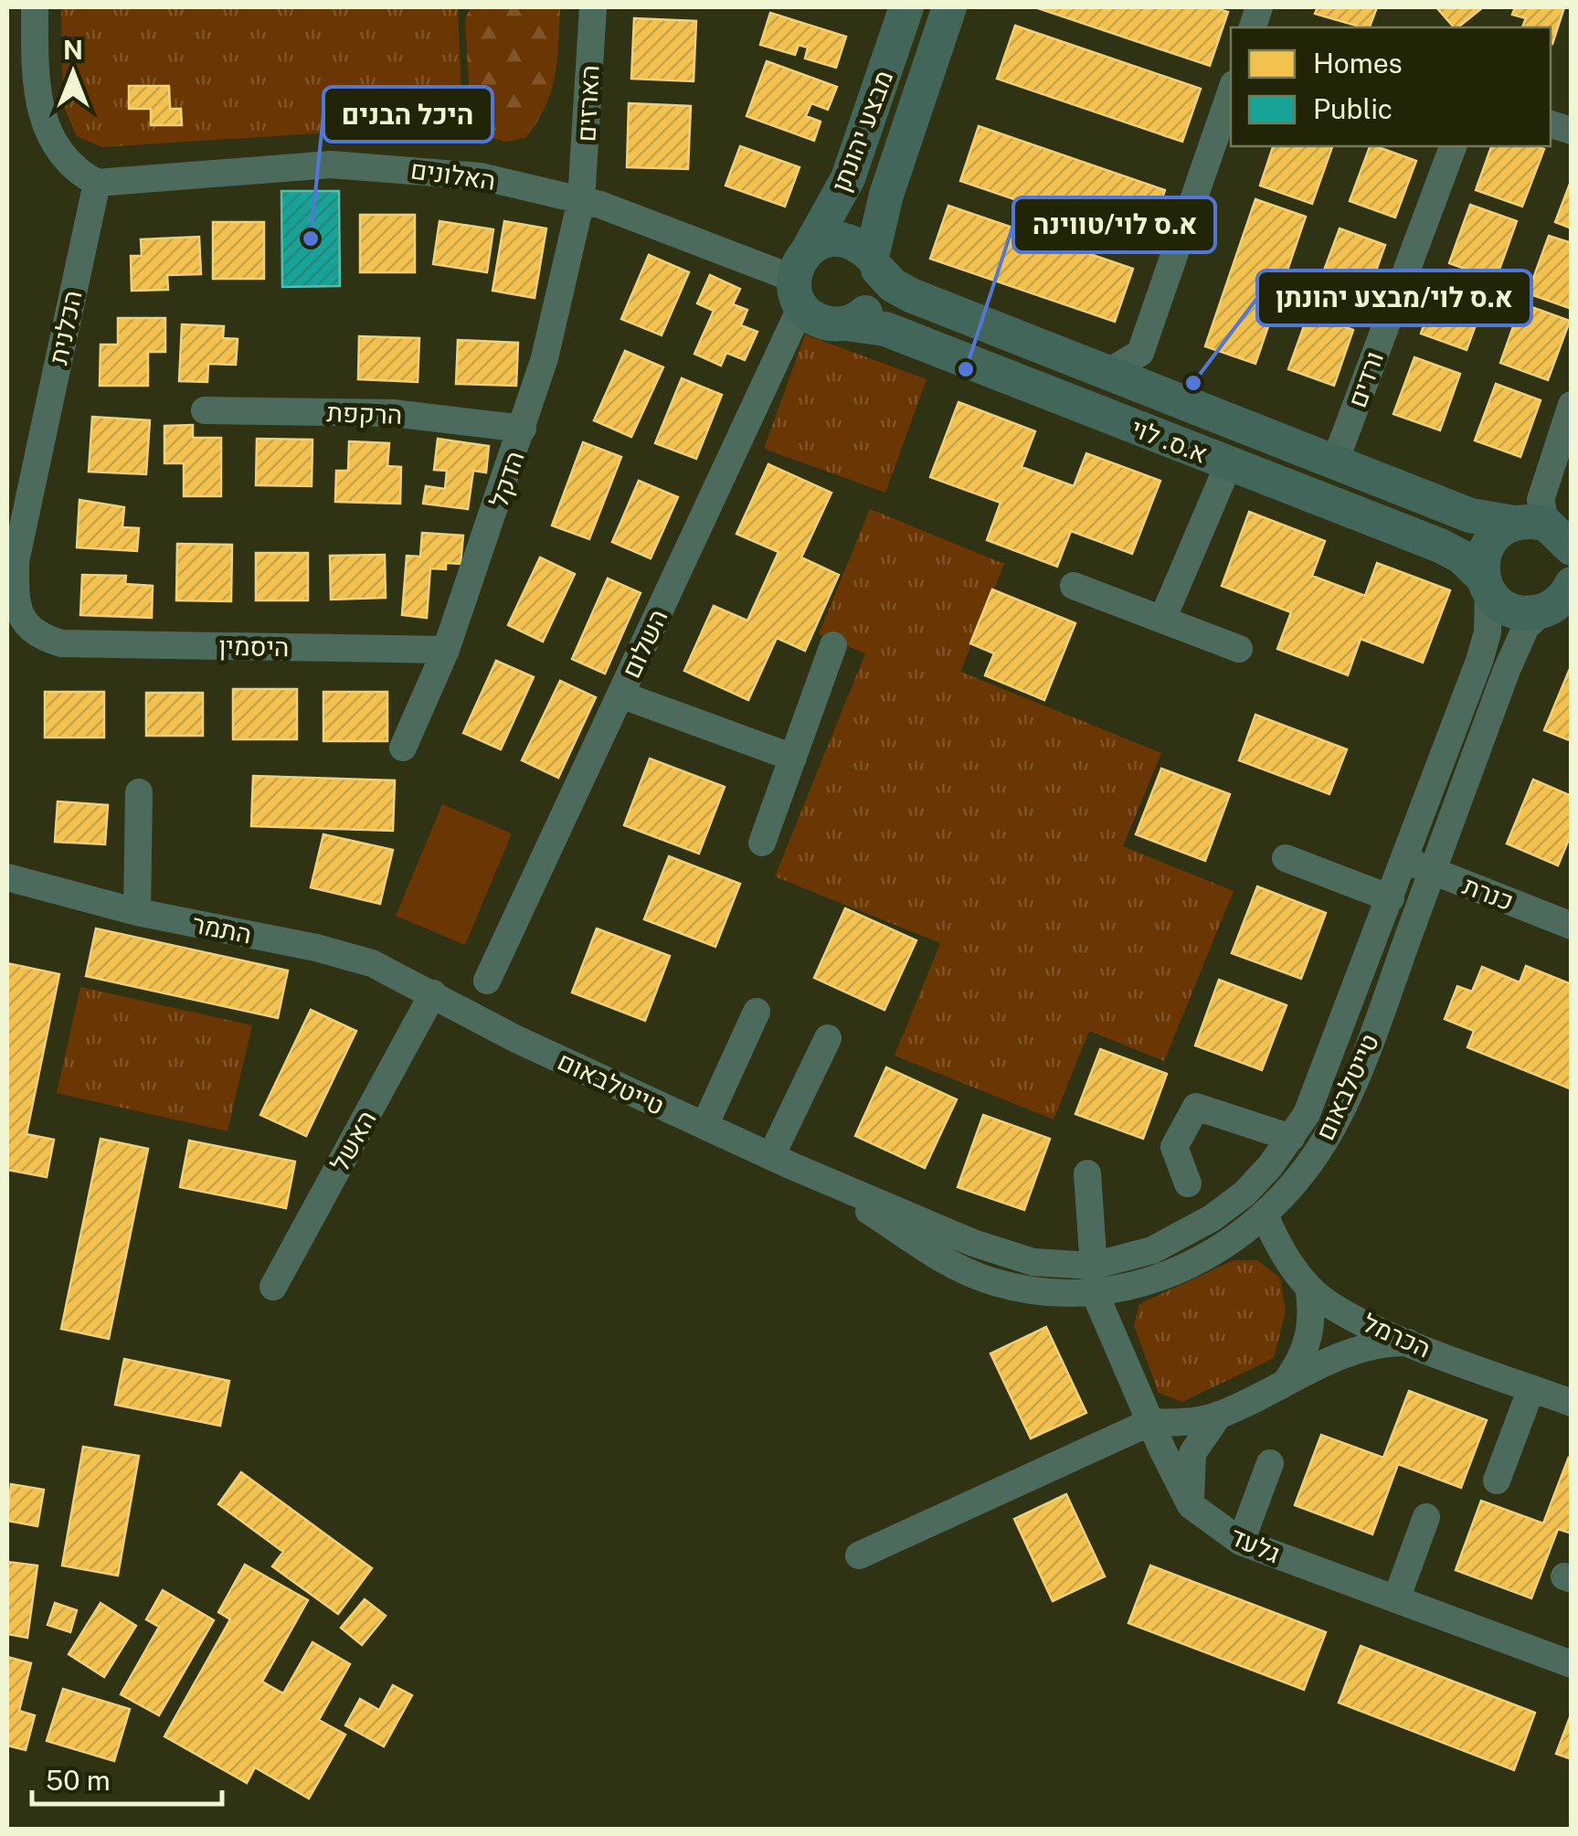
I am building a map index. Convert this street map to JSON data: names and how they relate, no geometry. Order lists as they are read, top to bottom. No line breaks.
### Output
{"streets":{"main road":["מבצע יהונתן","א.ס. לוי"],"street":["הארזים","האלונים","הכלנית","ורדים","הרקפת","הדקל","השלום","היסמין","כנרת","התמר","טייטלבאום","האשל","הכרמל","גלעד"]},"crossings":[["הארזים","האלונים"],["הארזים","הדקל"],["מבצע יהונתן","האלונים"],["מבצע יהונתן","א.ס. לוי"],["מבצע יהונתן","השלום"],["האלונים","הכלנית"],["האלונים","א.ס. לוי"],["האלונים","הדקל"],["האלונים","השלום"],["הכלנית","היסמין"],["ורדים","א.ס. לוי"],["הרקפת","הדקל"],["א.ס. לוי","השלום"],["א.ס. לוי","טייטלבאום"],["הדקל","היסמין"],["כנרת","טייטלבאום"],["התמר","טייטלבאום"],["התמר","האשל"],["טייטלבאום","האשל"],["טייטלבאום","הכרמל"],["טייטלבאום","גלעד"]],"places":["היכל הבנים","א.ס לוי/טווינה","א.ס לוי/מבצע יהונתן"],"legend":["Homes","Public"],"scale_bar":"50 m","north":"top"}
